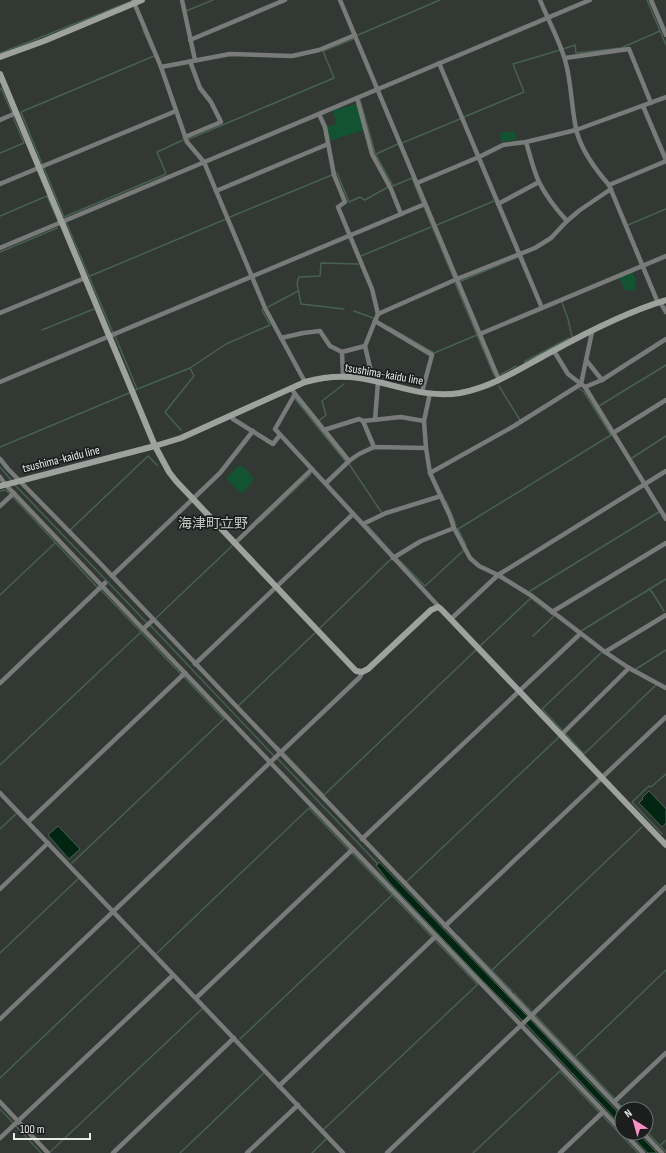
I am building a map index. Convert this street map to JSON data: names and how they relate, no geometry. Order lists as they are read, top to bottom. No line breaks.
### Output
{"streets":{"street":["tsushima-kaidu line"]},"districts":["海津町立野"],"scale_bar":"100 m","north":"top left"}
